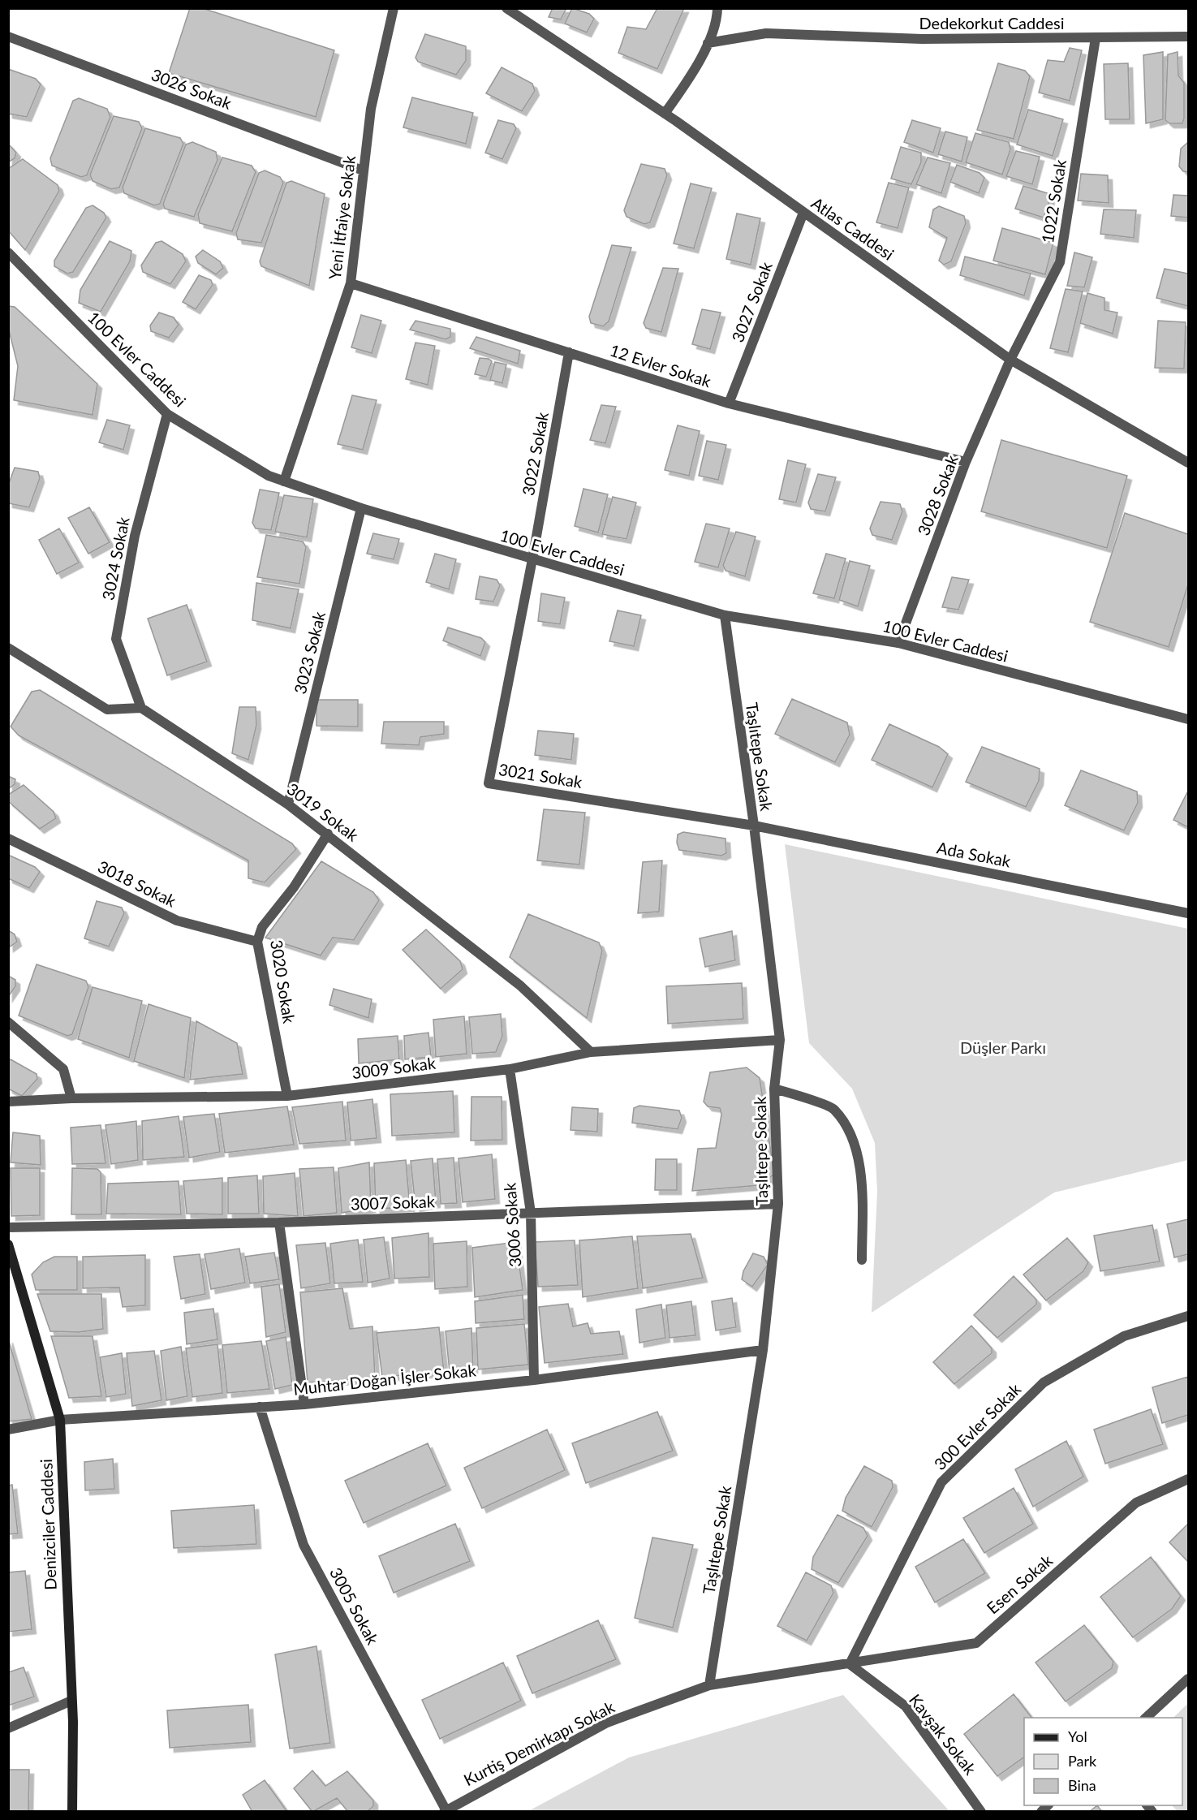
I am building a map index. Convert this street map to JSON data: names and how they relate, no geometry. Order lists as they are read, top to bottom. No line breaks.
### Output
{"streets":{"main road":["Denizciler Caddesi"],"street":["Dedekorkut Caddesi","3026 Sokak","1022 Sokak","Yeni İtfaiye Sokak","Atlas Caddesi","3027 Sokak","100 Evler Caddesi","12 Evler Sokak","3022 Sokak","3028 Sokak","3024 Sokak","3023 Sokak","Taşlıtepe Sokak","3021 Sokak","3019 Sokak","Ada Sokak","3018 Sokak","3020 Sokak","3009 Sokak","3007 Sokak","3006 Sokak","Muhtar Doğan İşler Sokak","300 Evler Sokak","Esen Sokak","3005 Sokak","Kavşak Sokak","Kurtiş Demirkapı Sokak"]},"crossings":[["Dedekorkut Caddesi","1022 Sokak"],["3026 Sokak","Yeni İtfaiye Sokak"],["1022 Sokak","Atlas Caddesi"],["1022 Sokak","3028 Sokak"],["Yeni İtfaiye Sokak","100 Evler Caddesi"],["Yeni İtfaiye Sokak","12 Evler Sokak"],["Atlas Caddesi","3027 Sokak"],["Atlas Caddesi","3028 Sokak"],["3027 Sokak","12 Evler Sokak"],["100 Evler Caddesi","3022 Sokak"],["100 Evler Caddesi","3028 Sokak"],["100 Evler Caddesi","3024 Sokak"],["100 Evler Caddesi","3023 Sokak"],["100 Evler Caddesi","Taşlıtepe Sokak"],["100 Evler Caddesi","3021 Sokak"],["12 Evler Sokak","3022 Sokak"],["12 Evler Sokak","3028 Sokak"],["3022 Sokak","3021 Sokak"],["3024 Sokak","3019 Sokak"],["3023 Sokak","3019 Sokak"],["Taşlıtepe Sokak","3021 Sokak"],["Taşlıtepe Sokak","Ada Sokak"],["Taşlıtepe Sokak","3009 Sokak"],["Taşlıtepe Sokak","3007 Sokak"],["Taşlıtepe Sokak","Muhtar Doğan İşler Sokak"],["Taşlıtepe Sokak","Kurtiş Demirkapı Sokak"],["3021 Sokak","Ada Sokak"],["3019 Sokak","3020 Sokak"],["3019 Sokak","3009 Sokak"],["3018 Sokak","3020 Sokak"],["3020 Sokak","3009 Sokak"],["3009 Sokak","3006 Sokak"],["3007 Sokak","3006 Sokak"],["3006 Sokak","Muhtar Doğan İşler Sokak"],["Muhtar Doğan İşler Sokak","Denizciler Caddesi"],["Muhtar Doğan İşler Sokak","3005 Sokak"],["300 Evler Sokak","Esen Sokak"],["300 Evler Sokak","Kavşak Sokak"],["300 Evler Sokak","Kurtiş Demirkapı Sokak"],["Esen Sokak","Kavşak Sokak"],["Esen Sokak","Kurtiş Demirkapı Sokak"],["3005 Sokak","Kurtiş Demirkapı Sokak"],["Kavşak Sokak","Kurtiş Demirkapı Sokak"]],"parks":["Düşler Parkı"],"legend":["Yol","Park","Bina"]}
